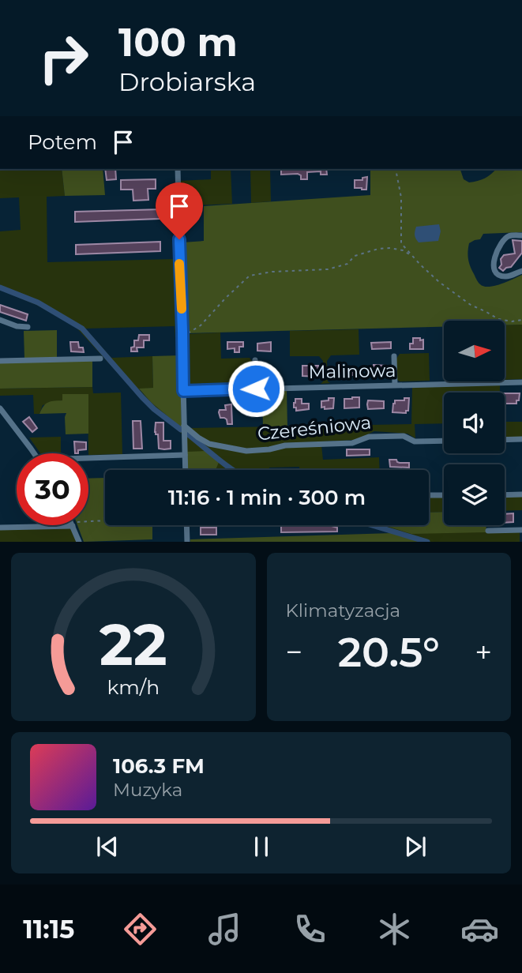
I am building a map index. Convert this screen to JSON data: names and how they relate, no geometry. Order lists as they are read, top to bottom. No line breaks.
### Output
{"streets":{"street":["Malinowa","Czereśniowa"]},"north":"right","page":{"turn":["100 m","Drobiarska"],"then":"Potem","limit":"30","trip":"11:16 · 1 min · 300 m","tile":"Klimatyzacja","heat":["−","20.5°","+"],"song":["106.3 FM","Muzyka"],"tabs":"11:15","gauge":["22","km/h"]}}
